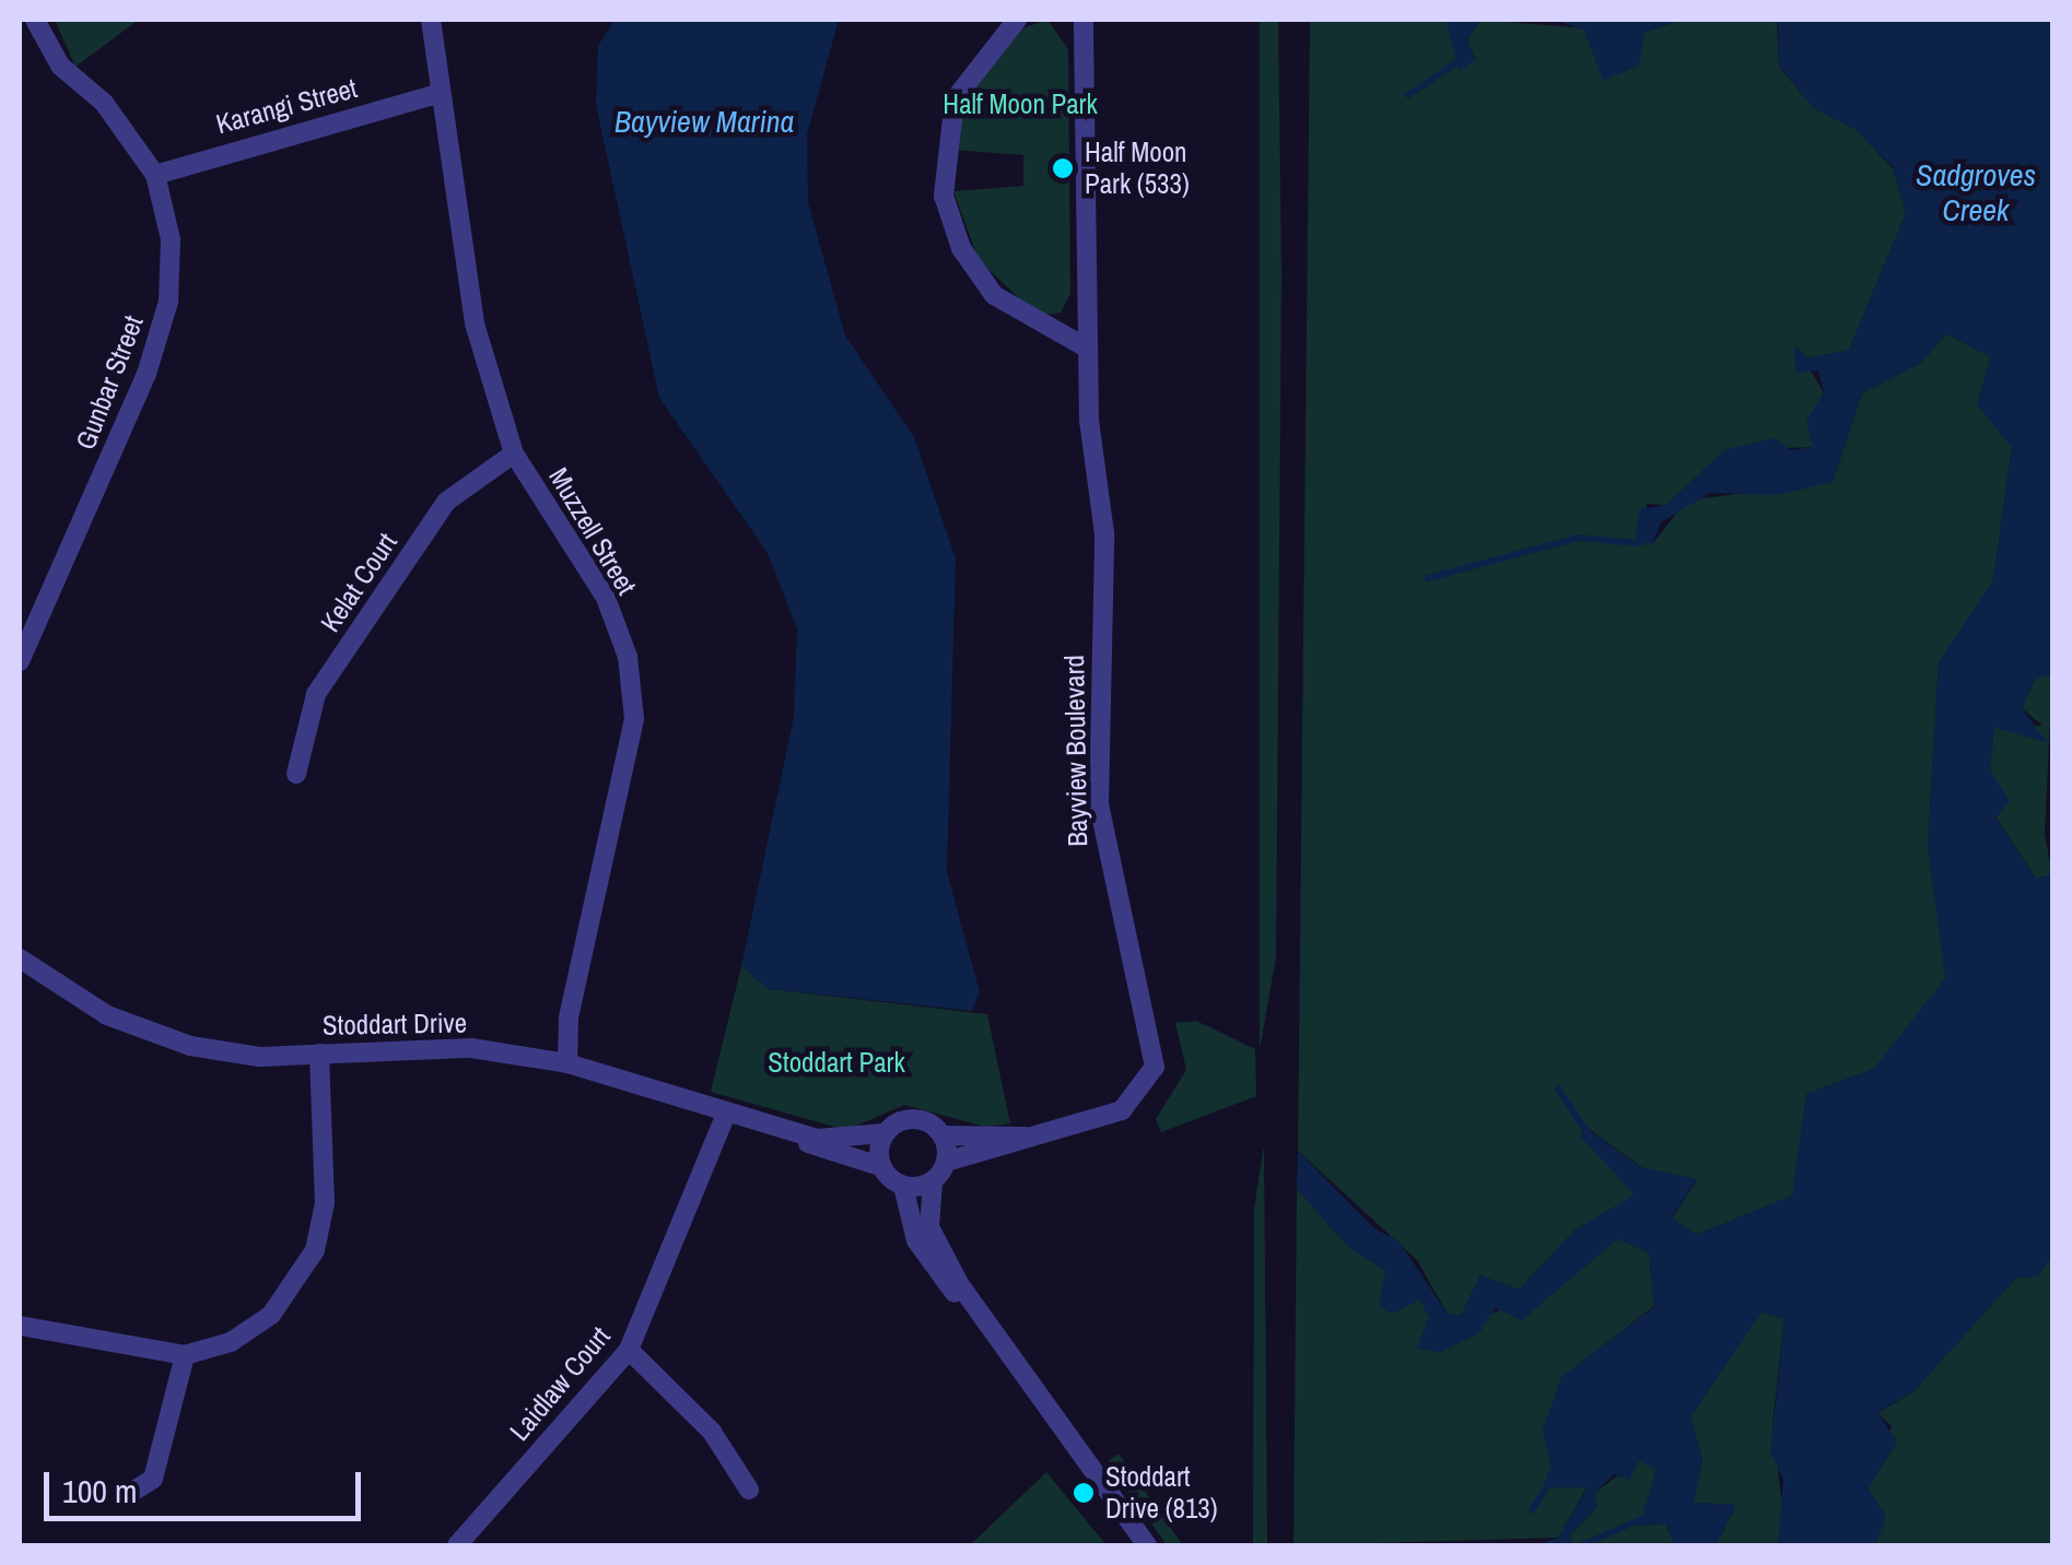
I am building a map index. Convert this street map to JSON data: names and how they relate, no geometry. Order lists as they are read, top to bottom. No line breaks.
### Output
{"streets":{"street":["Karangi Street","Gunbar Street","Muzzell Street","Kelat Court","Bayview Boulevard","Stoddart Drive","Laidlaw Court"]},"crossings":[["Karangi Street","Gunbar Street"],["Karangi Street","Muzzell Street"],["Muzzell Street","Kelat Court"],["Muzzell Street","Stoddart Drive"],["Bayview Boulevard","Stoddart Drive"],["Stoddart Drive","Laidlaw Court"]],"water":["Bayview Marina","Sadgroves Creek"],"parks":["Half Moon Park","Stoddart Park"],"places":["Half Moon Park (533)","Stoddart Drive (813)"],"scale_bar":"100 m"}
